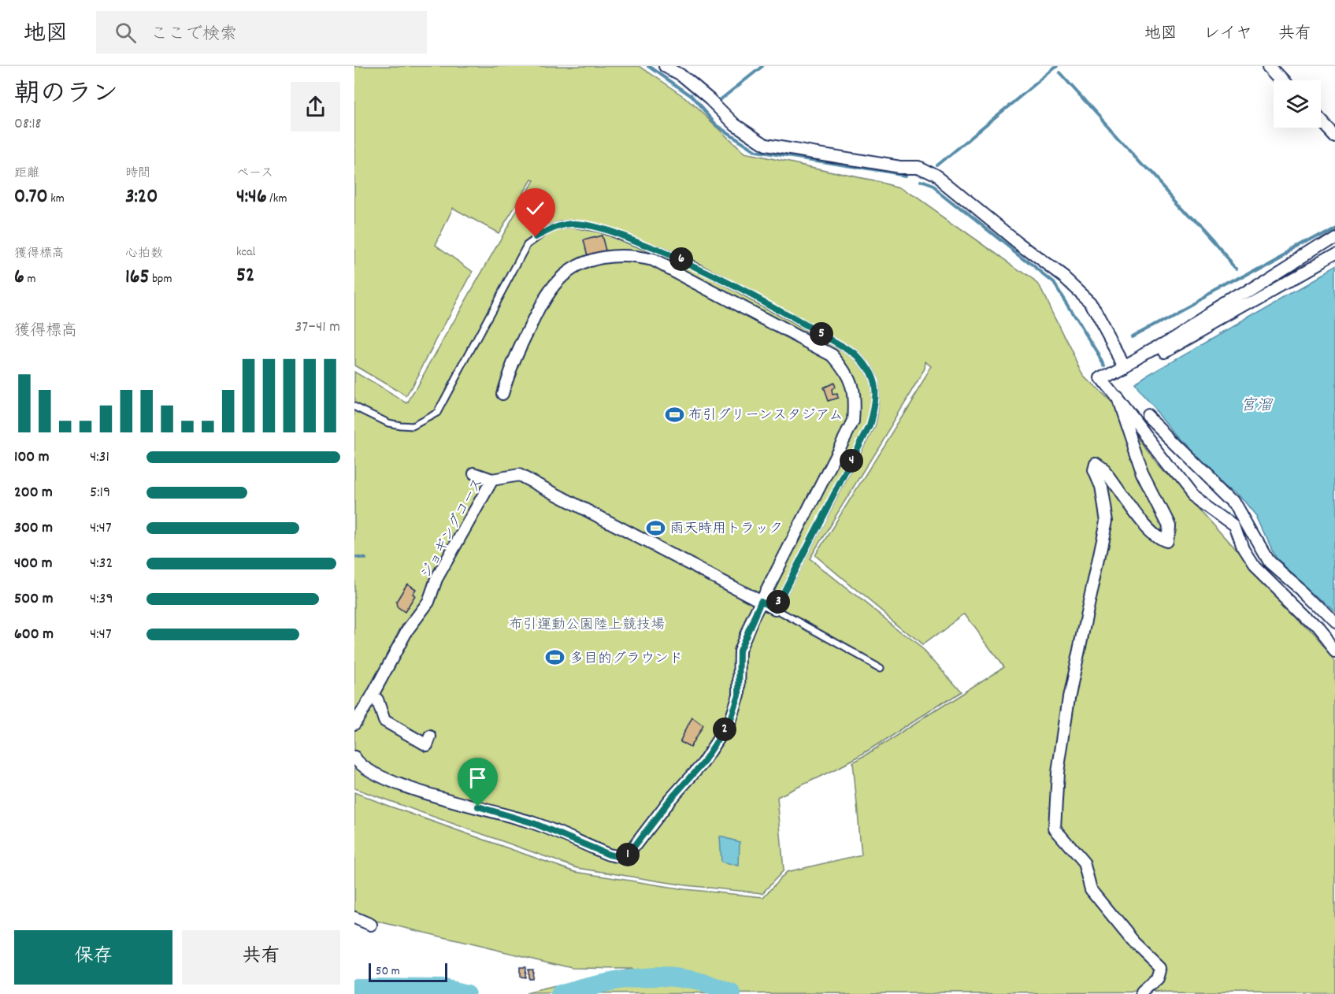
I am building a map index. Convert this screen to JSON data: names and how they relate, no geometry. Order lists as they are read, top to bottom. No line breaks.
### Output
{"streets":{"street":["ジョギングコース"]},"water":["宮溜"],"parks":["布引運動公園陸上競技場"],"places":{"sports":["布引グリーンスタジアム","雨天時用トラック","多目的グラウンド"]},"scale_bar":"50 m","page":{"header":"地図","search":"ここで検索","nav":["地図","レイヤ","共有"],"heading":["朝のラン","08:18"],"stats":[["距離","0.70 km"],["時間","3:20"],["ペース","4:46 /km"],["獲得標高","6 m"],["心拍数","165 bpm"],["kcal","52"]],"pins":["6","5","4","3","2","1"],"chart":["獲得標高","37–41 m"],"list":[{"name":"100 m","note":"4:31"},{"name":"200 m","note":"5:19"},{"name":"300 m","note":"4:47"},{"name":"400 m","note":"4:32"},{"name":"500 m","note":"4:39"},{"name":"600 m","note":"4:47"}],"buttons":["保存","共有"],"scale":"50 m"}}
